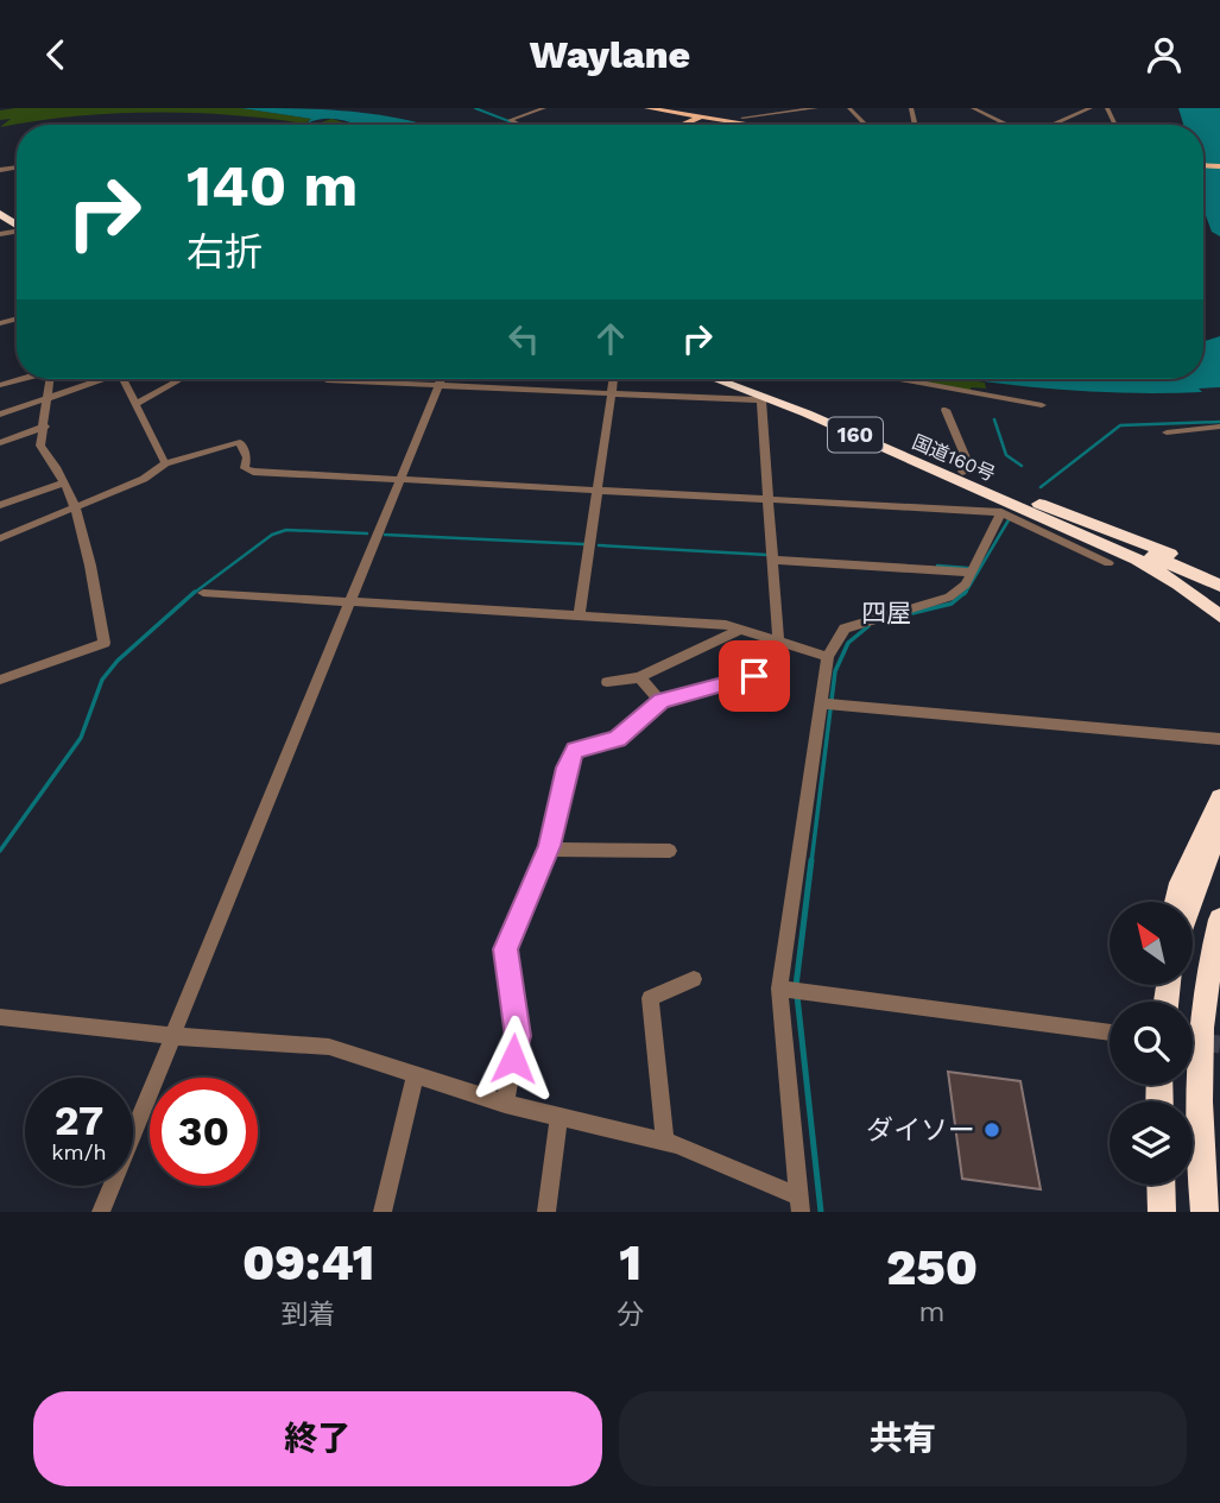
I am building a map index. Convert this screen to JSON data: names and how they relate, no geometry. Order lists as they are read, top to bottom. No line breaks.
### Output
{"streets":{"highway":["160","国道160号"]},"crossings":[["160","国道160号"]],"districts":["四屋"],"places":["ダイソー"],"north":"top left","page":{"header":"Waylane","turn":["140 m","右折"],"speed":"27 km/h","limit":"30","eta":["09:41","到着","1","分","250","m"],"buttons":["終了","共有"]}}
